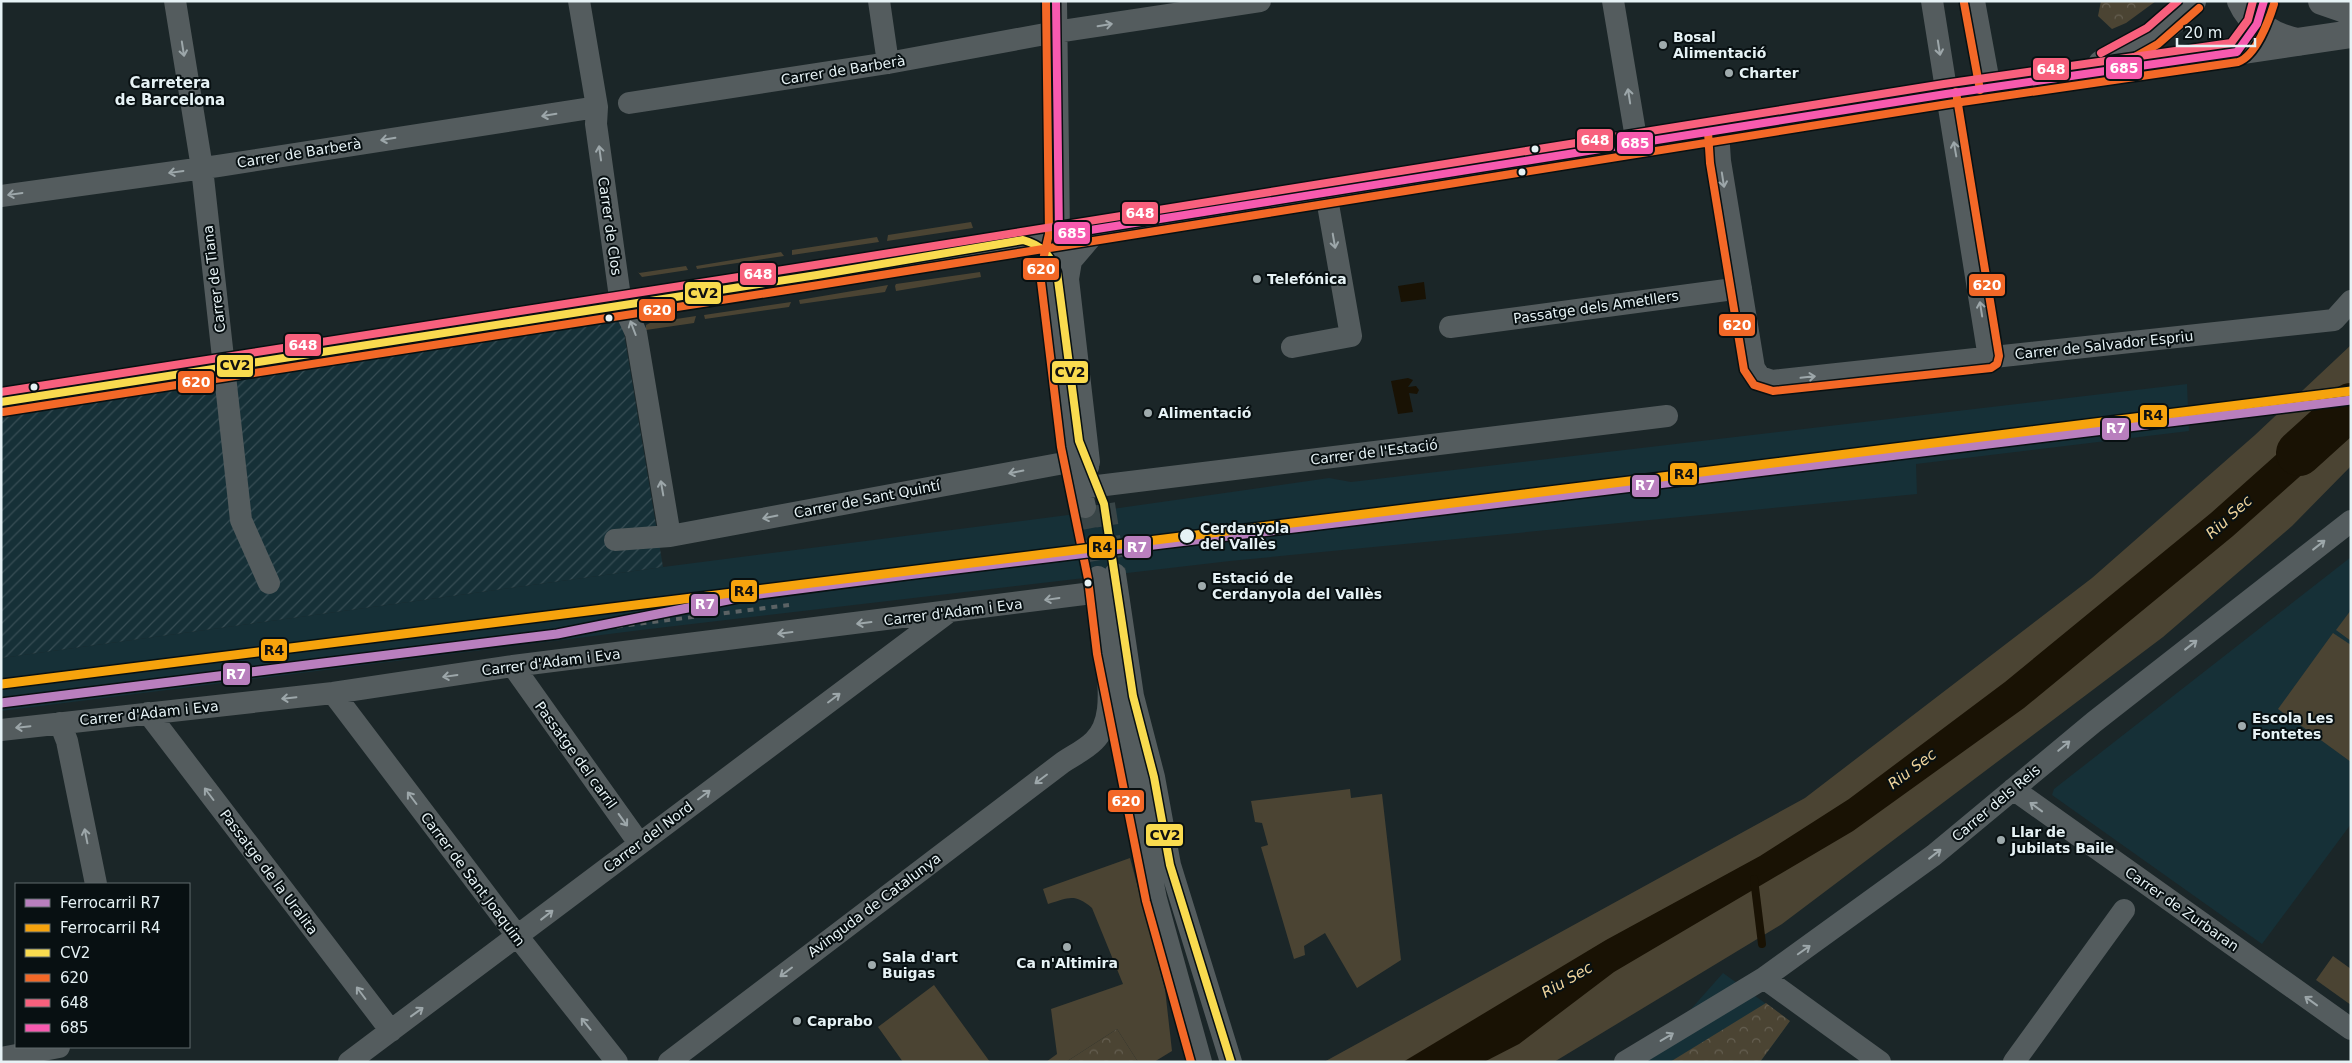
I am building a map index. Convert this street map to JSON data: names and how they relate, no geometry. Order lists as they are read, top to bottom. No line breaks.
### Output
{"streets":{"street":["Carrer de Barberà","Carrer de Clos","Carrer de Tiana","Passatge dels Ametllers","Carrer de Salvador Espriu","Carrer de l'Estació","Carrer de Sant Quintí","Carrer d'Adam i Eva","Passatge del carril","Carrer dels Reis","Carrer del Nord","Passatge de la Uralita","Carrer de Sant Joaquim","Avinguda de Catalunya","Carrer de Zurbaran"]},"crossings":[["Carrer de Barberà","Carrer de Clos"],["Carrer de Barberà","Carrer de Tiana"],["Carrer de Clos","Carrer de Sant Quintí"],["Passatge dels Ametllers","Carrer de Salvador Espriu"],["Carrer de l'Estació","Carrer de Sant Quintí"],["Carrer d'Adam i Eva","Passatge del carril"],["Carrer d'Adam i Eva","Carrer del Nord"],["Carrer d'Adam i Eva","Passatge de la Uralita"],["Carrer d'Adam i Eva","Carrer de Sant Joaquim"],["Carrer d'Adam i Eva","Avinguda de Catalunya"],["Passatge del carril","Carrer del Nord"],["Carrer dels Reis","Carrer de Zurbaran"],["Carrer del Nord","Passatge de la Uralita"],["Carrer del Nord","Carrer de Sant Joaquim"]],"one_way":["Carrer de Clos","Carrer de Sant Quintí","Carrer d'Adam i Eva","Passatge del carril","Carrer dels Reis","Carrer del Nord","Passatge de la Uralita","Carrer de Sant Joaquim","Avinguda de Catalunya","Carrer de Zurbaran"],"districts":["Carretera de Barcelona"],"water":["Riu Sec"],"places":["Bosal Alimentació","Charter","Telefónica","Alimentació","Cerdanyola del Vallès","Estació de Cerdanyola del Vallès","Escola Les Fontetes","Llar de Jubilats Baile","Ca n'Altimira","Sala d'art Buigas","Caprabo"],"lines":["transit line 620","transit line 648","transit line 685","transit line CV2","rail line R4","rail line R7"],"legend":["Ferrocarril R7","Ferrocarril R4","CV2","620","648","685"],"scale_bar":"20 m"}
